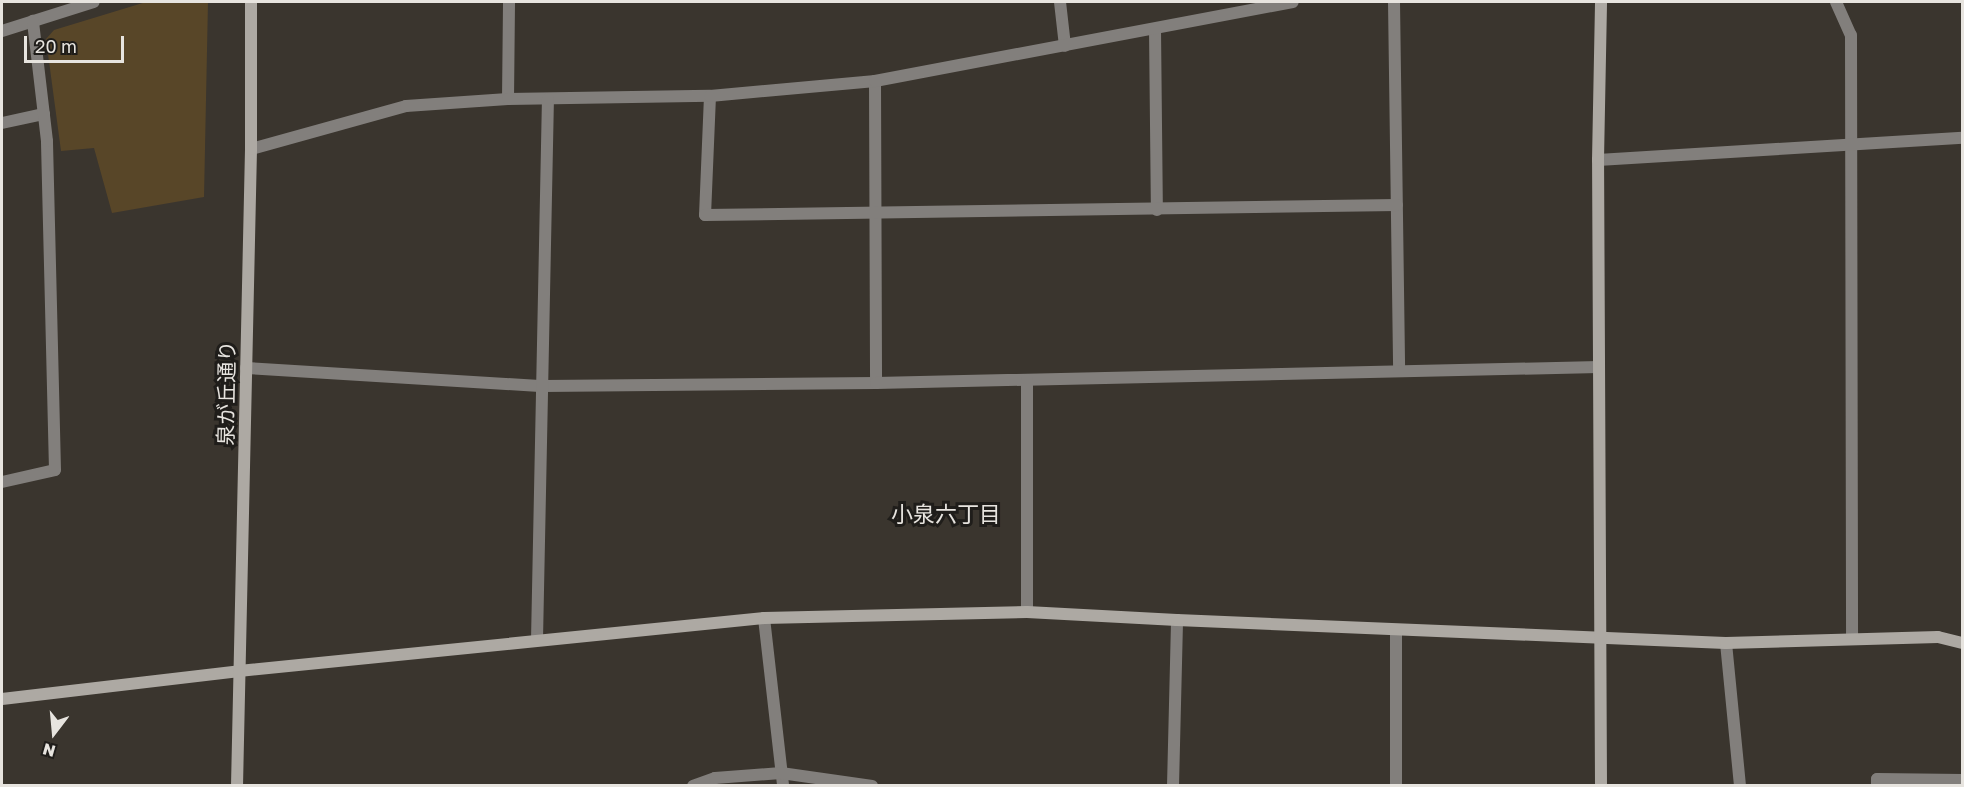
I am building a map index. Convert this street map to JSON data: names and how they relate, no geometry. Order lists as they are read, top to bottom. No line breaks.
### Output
{"streets":{"street":["泉が丘通り"]},"districts":["小泉六丁目"],"scale_bar":"20 m","north":"bottom"}
